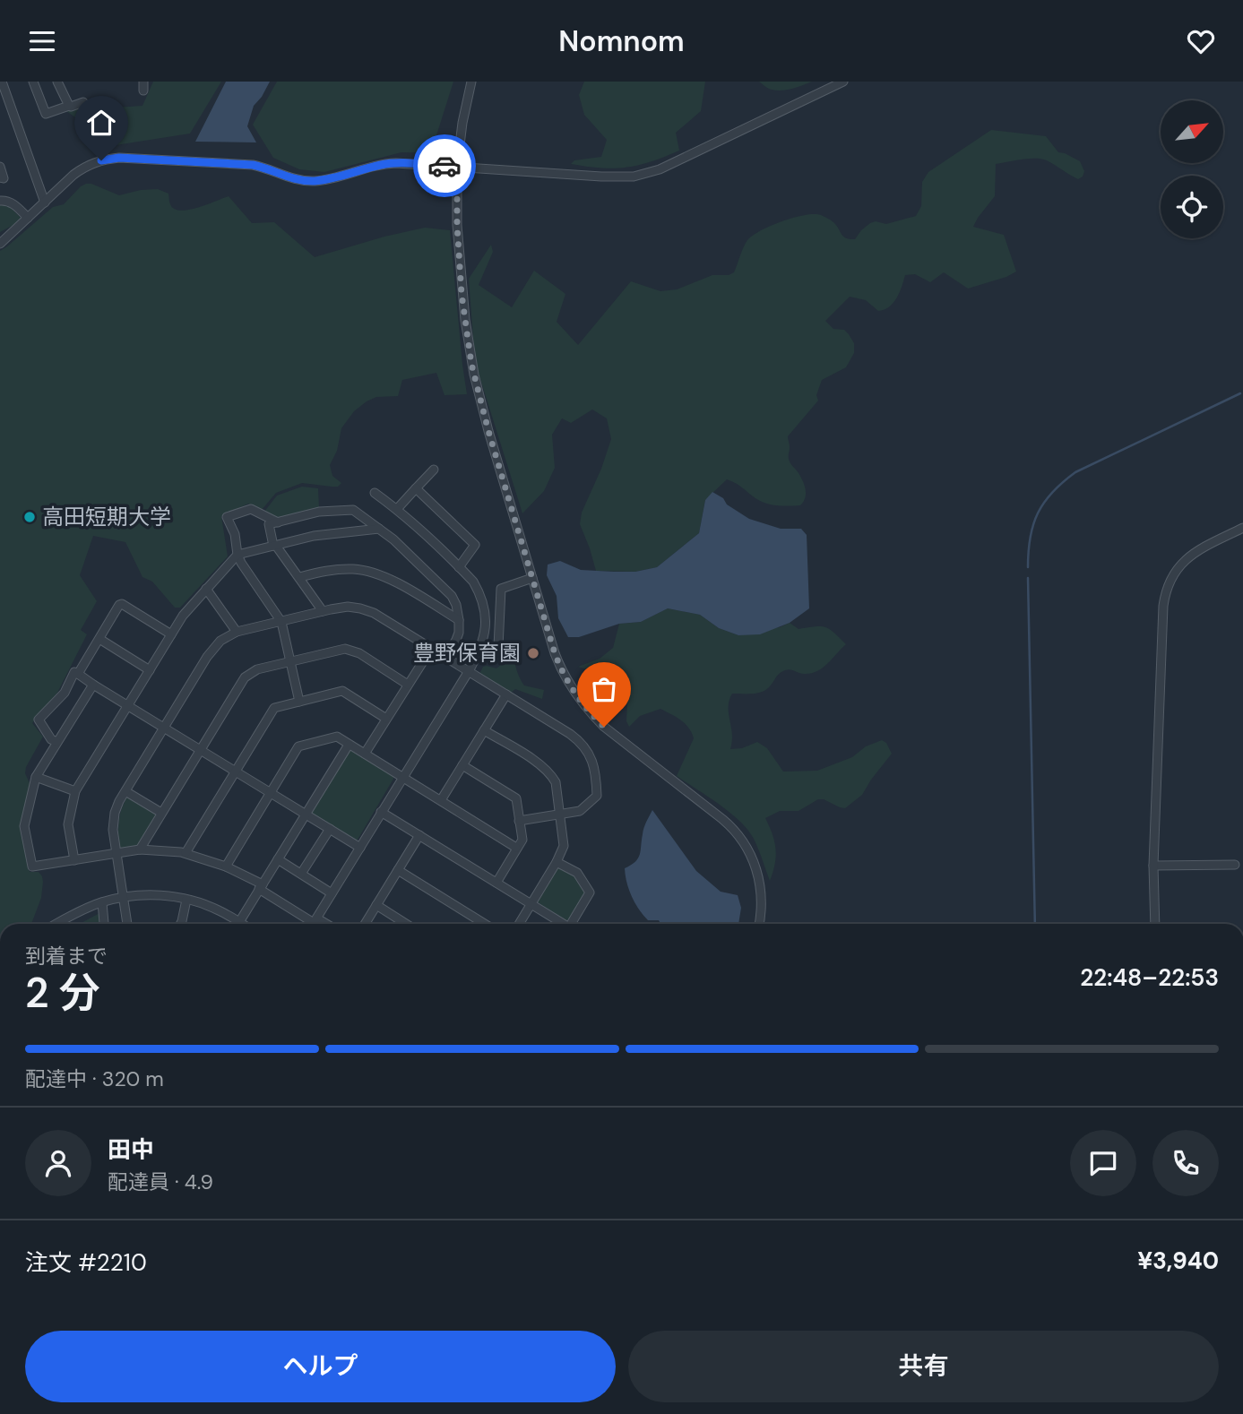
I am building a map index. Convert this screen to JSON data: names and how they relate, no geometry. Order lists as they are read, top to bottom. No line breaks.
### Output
{"places":["高田短期大学","豊野保育園"],"north":"top right","page":{"header":"Nomnom","heading":["2 分","到着まで","22:48–22:53"],"panel":["田中","配達員 · 4.9","注文 #2210","¥3,940"],"bar":"配達中 · 320 m","buttons":["ヘルプ","共有"]}}
